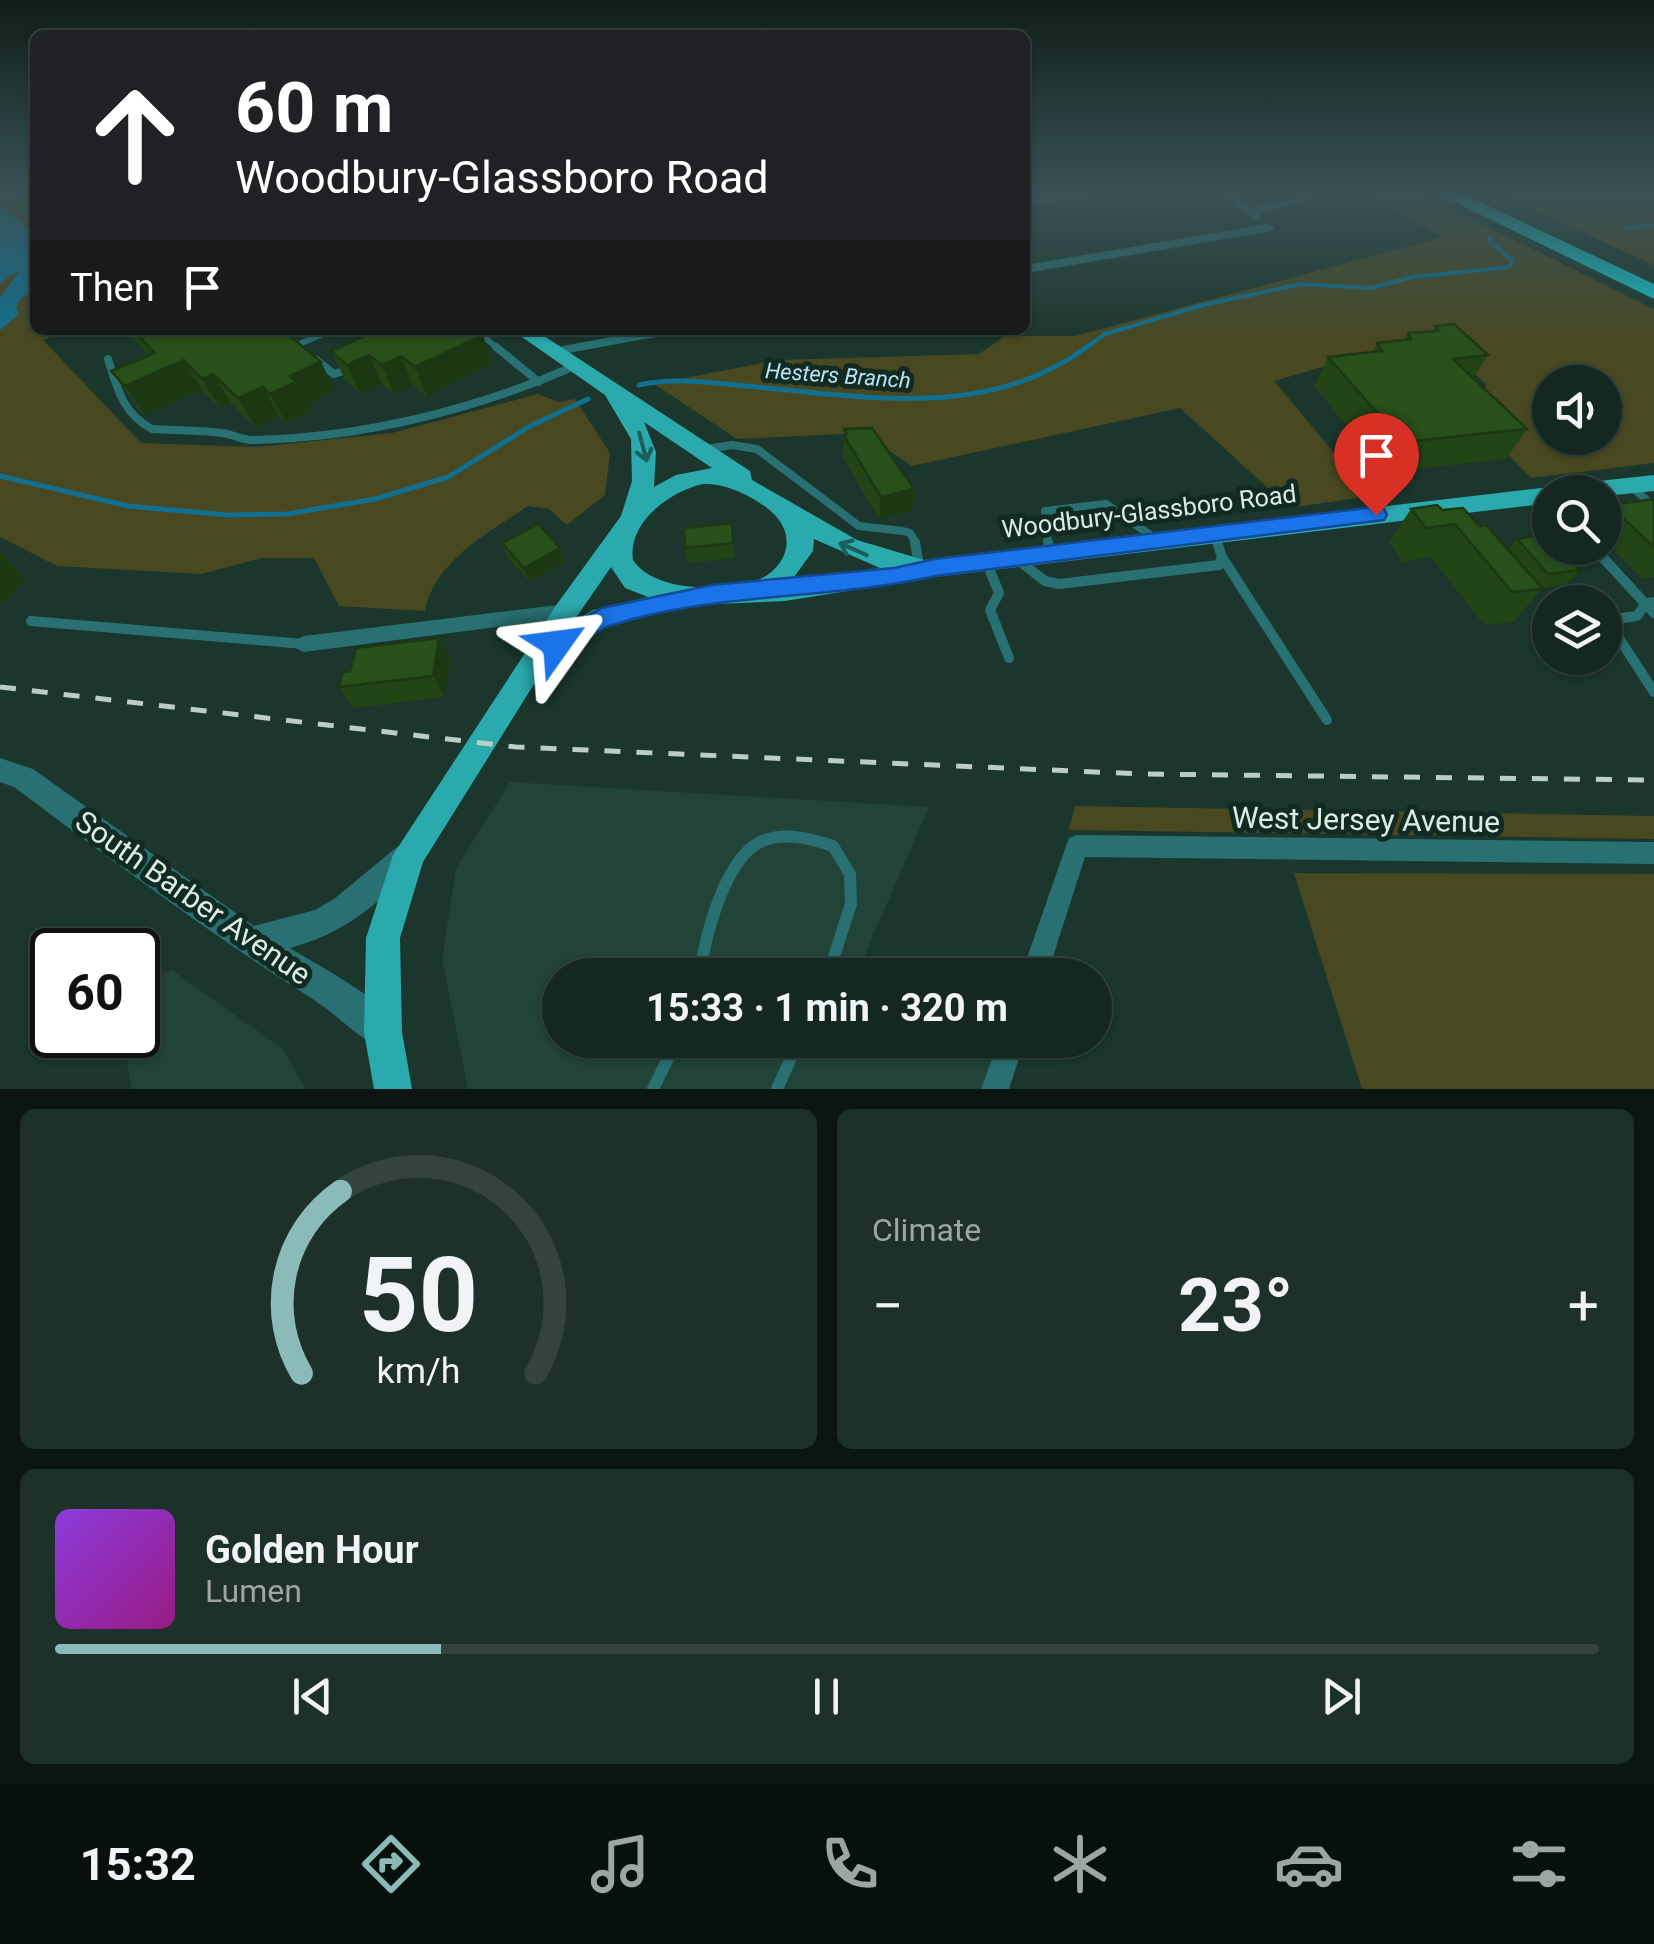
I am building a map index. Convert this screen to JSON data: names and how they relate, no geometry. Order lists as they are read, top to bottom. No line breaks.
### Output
{"streets":{"main road":["Woodbury-Glassboro Road"],"street":["West Jersey Avenue","South Barber Avenue"]},"water":["Hesters Branch"],"page":{"turn":["60 m","Woodbury-Glassboro Road"],"then":"Then","limit":"60","trip":"15:33 · 1 min · 320 m","tile":"Climate","heat":["−","23°","+"],"song":["Golden Hour","Lumen"],"tabs":"15:32","gauge":["50","km/h"]}}
